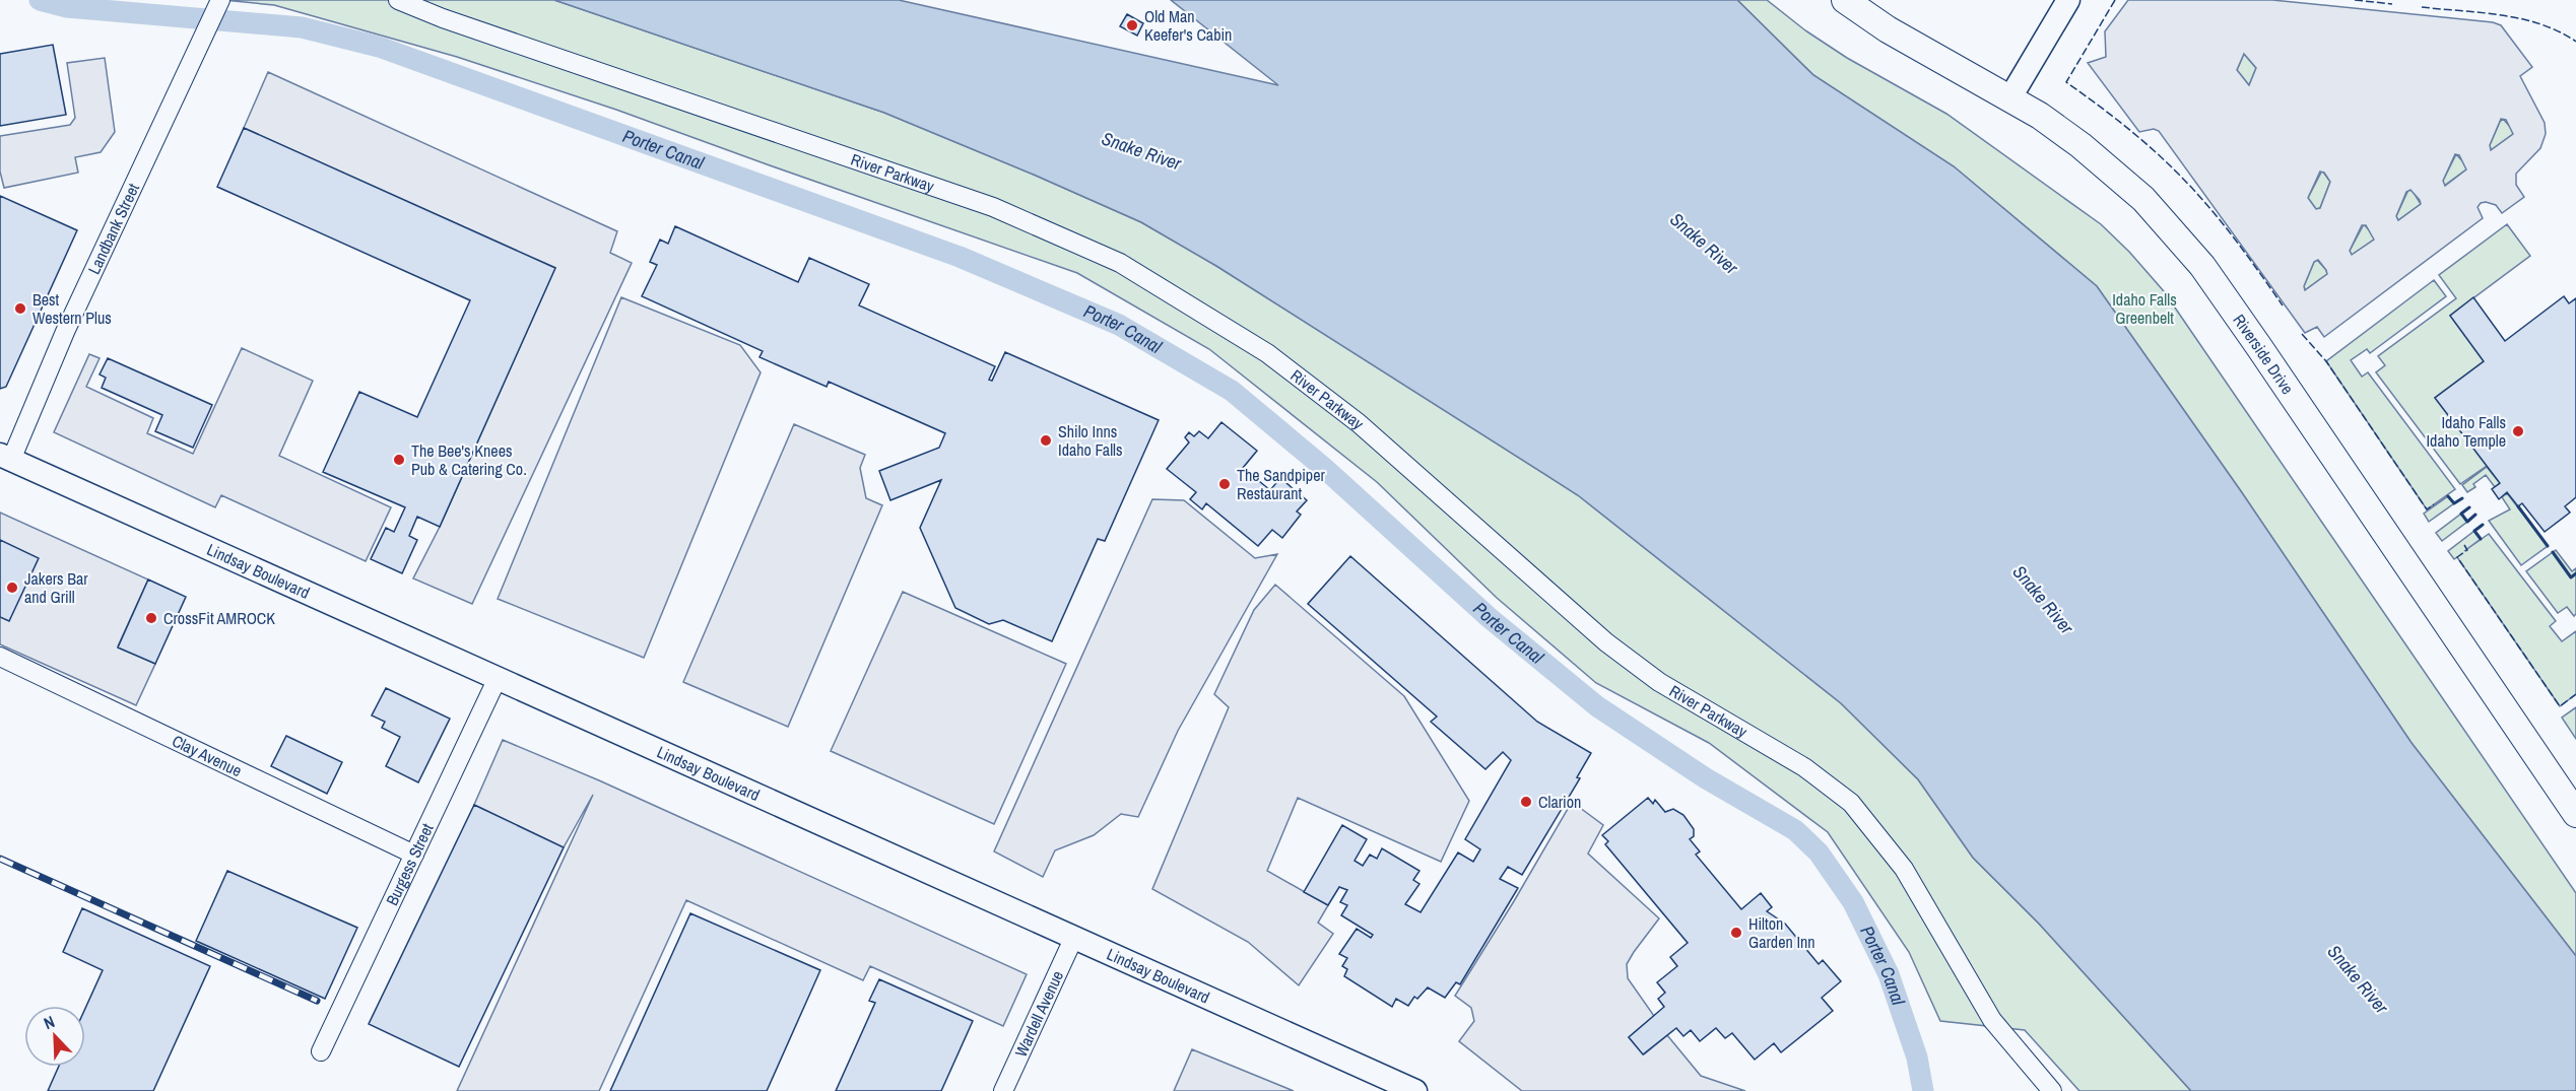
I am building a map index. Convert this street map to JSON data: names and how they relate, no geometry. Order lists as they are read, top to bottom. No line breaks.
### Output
{"streets":{"main road":["Riverside Drive"],"street":["River Parkway","Landbank Street","Lindsay Boulevard","Clay Avenue","Burgess Street","Wardell Avenue"]},"crossings":[["Landbank Street","Lindsay Boulevard"],["Lindsay Boulevard","Burgess Street"],["Lindsay Boulevard","Wardell Avenue"],["Clay Avenue","Burgess Street"]],"water":["Porter Canal","Snake River"],"parks":["Idaho Falls Greenbelt"],"places":["Old Man Keefer's Cabin","Best Western Plus","Idaho Falls Idaho Temple","Shilo Inns Idaho Falls","The Bee's Knees Pub & Catering Co.","The Sandpiper Restaurant","Jakers Bar and Grill","CrossFit AMROCK","Clarion","Hilton Garden Inn"],"north":"top left"}
